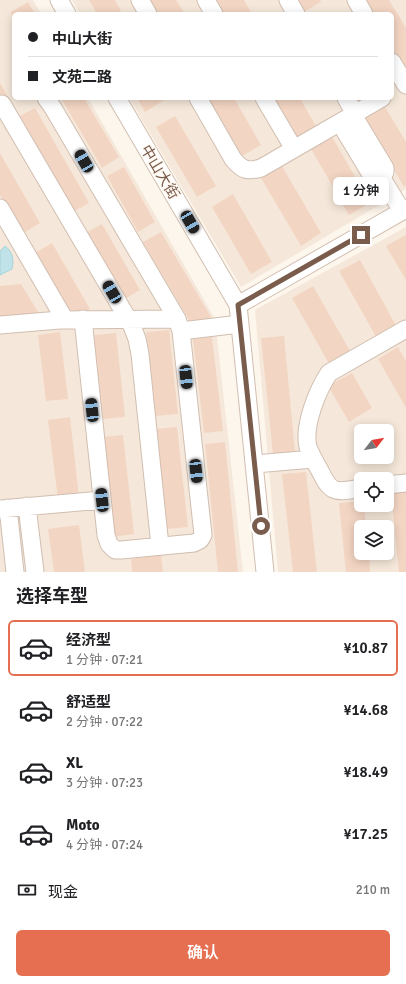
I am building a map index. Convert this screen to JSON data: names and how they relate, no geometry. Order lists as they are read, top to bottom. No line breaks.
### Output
{"streets":{"street":["中山大街"]},"north":"top right","page":{"banner":["中山大街","文苑二路"],"bubble":"1 分钟","heading":"选择车型","list":[{"name":"经济型","note":"1 分钟 · 07:21","value":"¥10.87"},{"name":"舒适型","note":"2 分钟 · 07:22","value":"¥14.68"},{"name":"XL","note":"3 分钟 · 07:23","value":"¥18.49"},{"name":"Moto","note":"4 分钟 · 07:24","value":"¥17.25"}],"pay":["现金","210 m"],"buttons":"确认"}}
